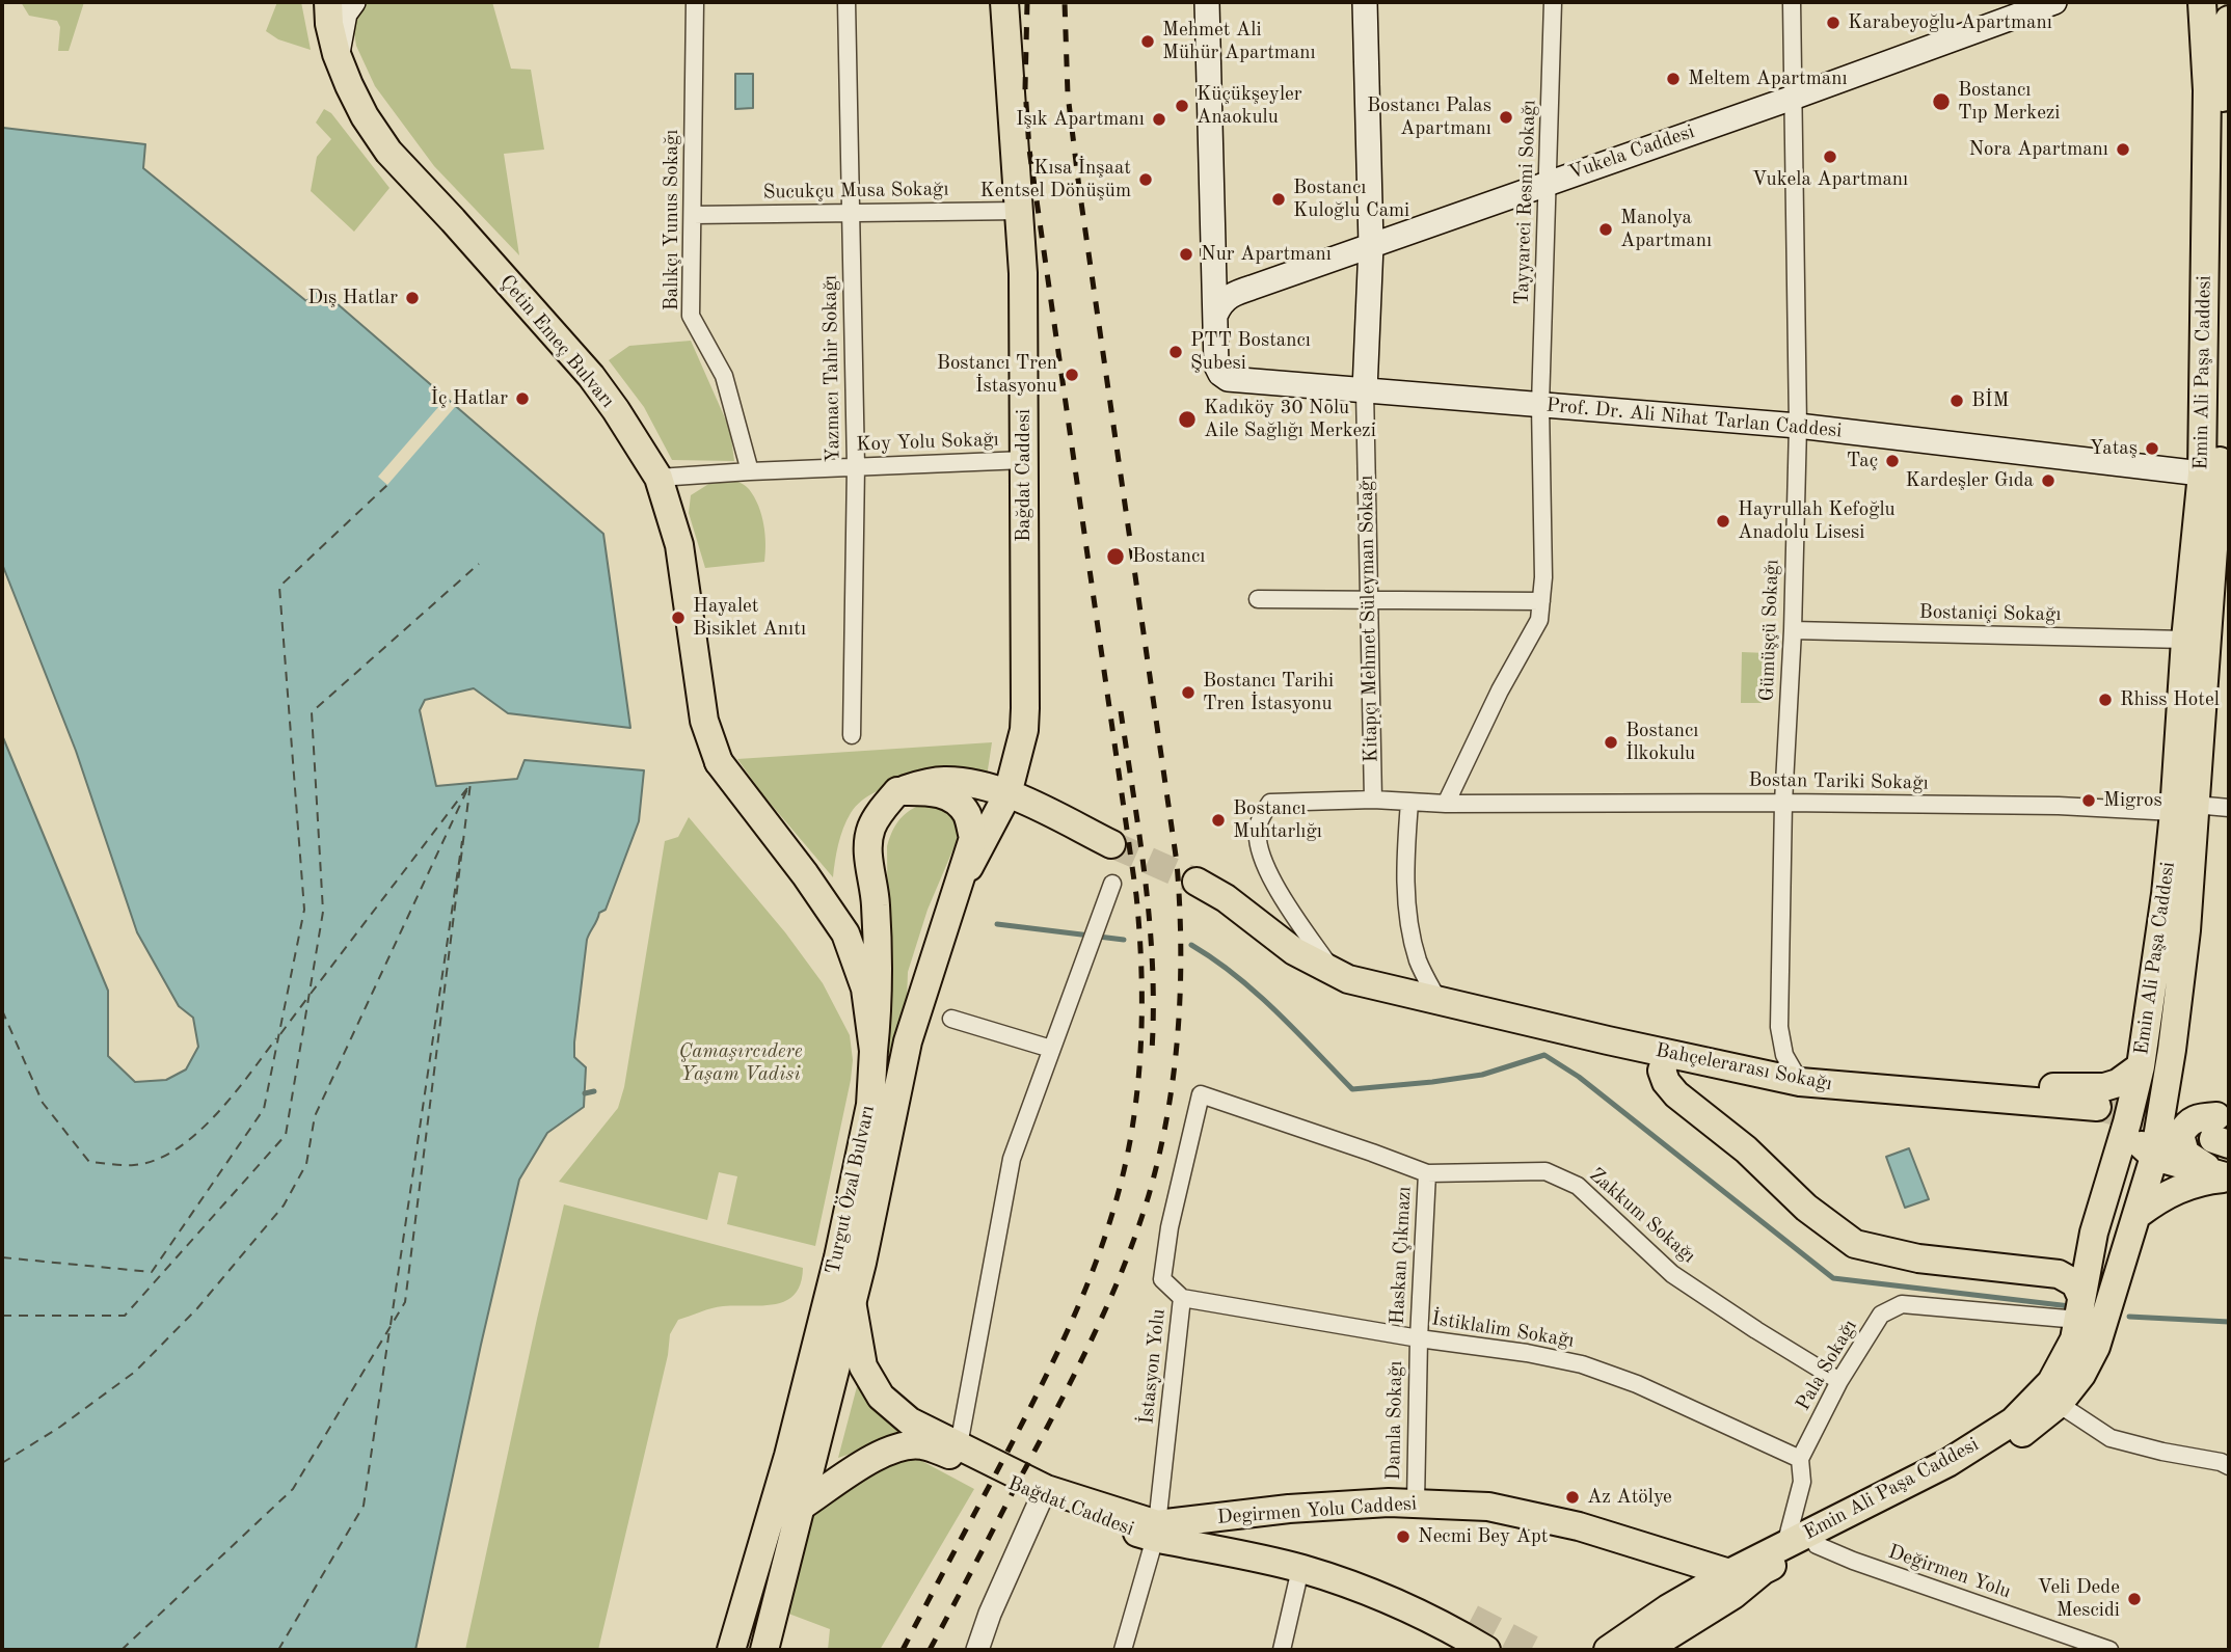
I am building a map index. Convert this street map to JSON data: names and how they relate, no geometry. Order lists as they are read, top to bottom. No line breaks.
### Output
{"streets":{"main road":["Vukela Caddesi","Çetin Emeç Bulvarı","Emin Ali Paşa Caddesi","Prof. Dr. Ali Nihat Tarlan Caddesi","Bağdat Caddesi","Kitapçı Mehmet Süleyman Sokağı","Bahçelerarası Sokağı","Turgut Özal Bulvarı","Degirmen Yolu Caddesi"],"street":["Sucukçu Musa Sokağı","Tayyareci Resmi Sokağı","Balıkçı Yunus Sokağı","Yazmacı Tahir Sokağı","Koy Yolu Sokağı","Bostaniçi Sokağı","Gümüşçü Sokağı","Bostan Tariki Sokağı","Zakkum Sokağı","Haskan Çıkmazı","İstiklalim Sokağı","Pala Sokağı","İstasyon Yolu","Damla Sokağı","Değirmen Yolu"]},"crossings":[["Vukela Caddesi","Tayyareci Resmi Sokağı"],["Vukela Caddesi","Prof. Dr. Ali Nihat Tarlan Caddesi"],["Vukela Caddesi","Kitapçı Mehmet Süleyman Sokağı"],["Vukela Caddesi","Gümüşçü Sokağı"],["Sucukçu Musa Sokağı","Balıkçı Yunus Sokağı"],["Sucukçu Musa Sokağı","Yazmacı Tahir Sokağı"],["Sucukçu Musa Sokağı","Bağdat Caddesi"],["Tayyareci Resmi Sokağı","Prof. Dr. Ali Nihat Tarlan Caddesi"],["Tayyareci Resmi Sokağı","Bostan Tariki Sokağı"],["Balıkçı Yunus Sokağı","Koy Yolu Sokağı"],["Çetin Emeç Bulvarı","Koy Yolu Sokağı"],["Çetin Emeç Bulvarı","Turgut Özal Bulvarı"],["Yazmacı Tahir Sokağı","Koy Yolu Sokağı"],["Emin Ali Paşa Caddesi","Prof. Dr. Ali Nihat Tarlan Caddesi"],["Emin Ali Paşa Caddesi","Bostaniçi Sokağı"],["Emin Ali Paşa Caddesi","Bostan Tariki Sokağı"],["Emin Ali Paşa Caddesi","Pala Sokağı"],["Emin Ali Paşa Caddesi","Degirmen Yolu Caddesi"],["Emin Ali Paşa Caddesi","Değirmen Yolu"],["Prof. Dr. Ali Nihat Tarlan Caddesi","Kitapçı Mehmet Süleyman Sokağı"],["Prof. Dr. Ali Nihat Tarlan Caddesi","Gümüşçü Sokağı"],["Koy Yolu Sokağı","Bağdat Caddesi"],["Bağdat Caddesi","Turgut Özal Bulvarı"],["Bağdat Caddesi","İstasyon Yolu"],["Bağdat Caddesi","Degirmen Yolu Caddesi"],["Bostaniçi Sokağı","Gümüşçü Sokağı"],["Kitapçı Mehmet Süleyman Sokağı","Bostan Tariki Sokağı"],["Gümüşçü Sokağı","Bostan Tariki Sokağı"],["Gümüşçü Sokağı","Bahçelerarası Sokağı"],["Bostan Tariki Sokağı","Bahçelerarası Sokağı"],["Zakkum Sokağı","Haskan Çıkmazı"],["Zakkum Sokağı","Pala Sokağı"],["Zakkum Sokağı","İstasyon Yolu"],["Haskan Çıkmazı","İstiklalim Sokağı"],["Haskan Çıkmazı","Damla Sokağı"],["İstiklalim Sokağı","Pala Sokağı"],["İstiklalim Sokağı","İstasyon Yolu"],["İstiklalim Sokağı","Damla Sokağı"],["İstasyon Yolu","Degirmen Yolu Caddesi"],["Damla Sokağı","Degirmen Yolu Caddesi"]],"parks":["Çamaşırcıdere Yaşam Vadisi"],"places":["Karabeyoğlu Apartmanı","Mehmet Ali Mühür Apartmanı","Meltem Apartmanı","Bostancı Tıp Merkezi","Küçükşeyler Anaokulu","Bostancı Palas Apartmanı","Işık Apartmanı","Nora Apartmanı","Vukela Apartmanı","Kısa İnşaat Kentsel Dönüşüm","Bostancı Kuloğlu Cami","Manolya Apartmanı","Nur Apartmanı","Dış Hatlar","PTT Bostancı Şubesi","Bostancı Tren İstasyonu","İç Hatlar","BİM","Kadıköy 30 Nolu Aile Sağlığı Merkezi","Yataş","Taç","Kardeşler Gıda","Hayrullah Kefoğlu Anadolu Lisesi","Bostancı","Hayalet Bisiklet Anıtı","Bostancı Tarihi Tren İstasyonu","Rhiss Hotel","Bostancı İlkokulu","Migros","Bostancı Muhtarlığı","Az Atölye","Necmi Bey Apt","Veli Dede Mescidi"]}
